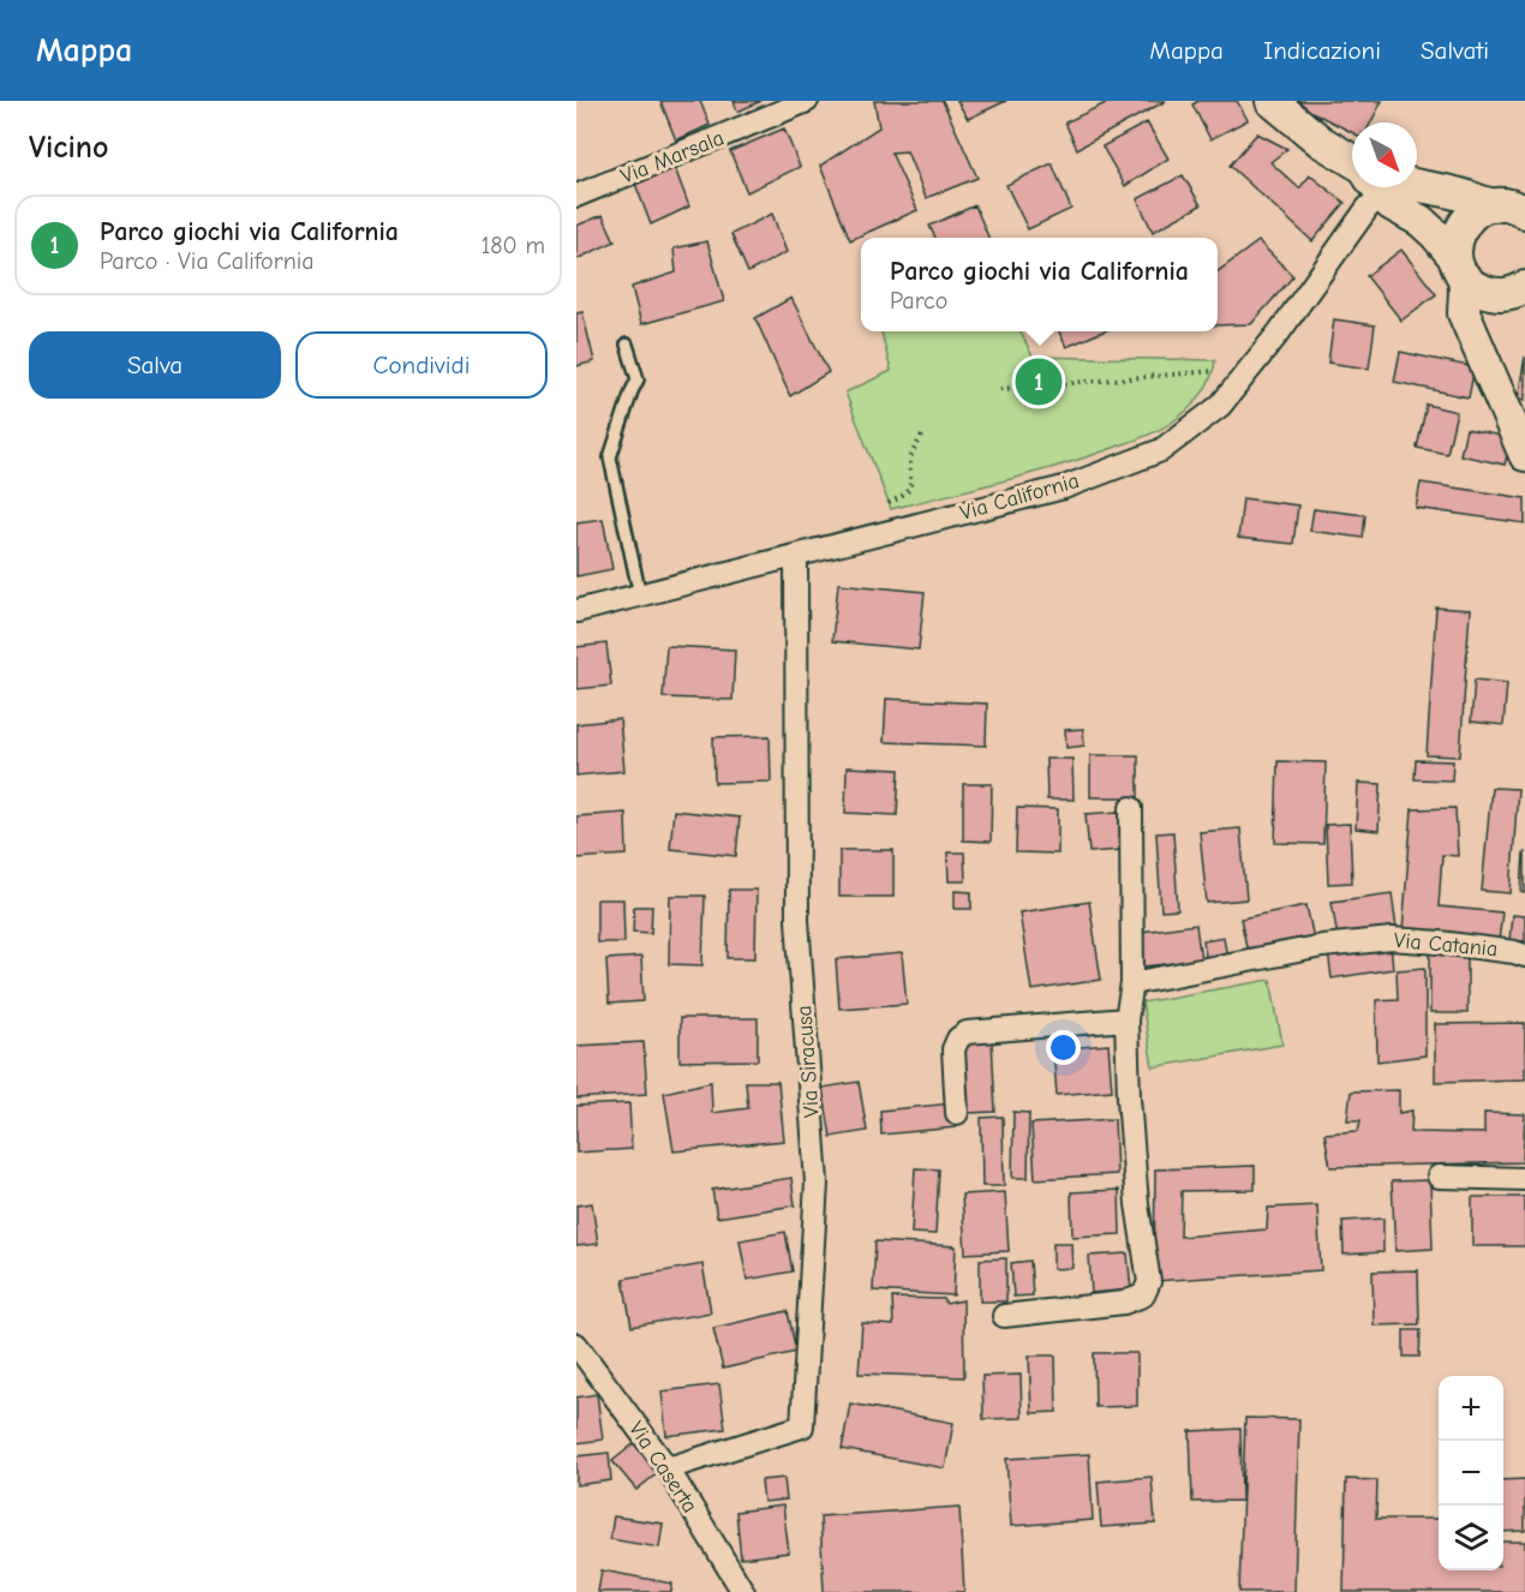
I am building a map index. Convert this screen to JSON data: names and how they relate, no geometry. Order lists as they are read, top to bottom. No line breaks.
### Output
{"streets":{"street":["Via Marsala","Via California","Via Catania","Via Siracusa","Via Caserta"]},"crossings":[["Via California","Via Siracusa"],["Via Siracusa","Via Caserta"]],"north":"bottom right","page":{"header":"Mappa","nav":["Mappa","Indicazioni","Salvati"],"heading":"Vicino","list":[{"mark":"1","name":"Parco giochi via California","note":"Parco · Via California","value":"180 m"}],"popup":["Parco giochi via California","Parco"],"buttons":["Salva","Condividi"],"pins":"1","map_buttons":["+","−"]}}
